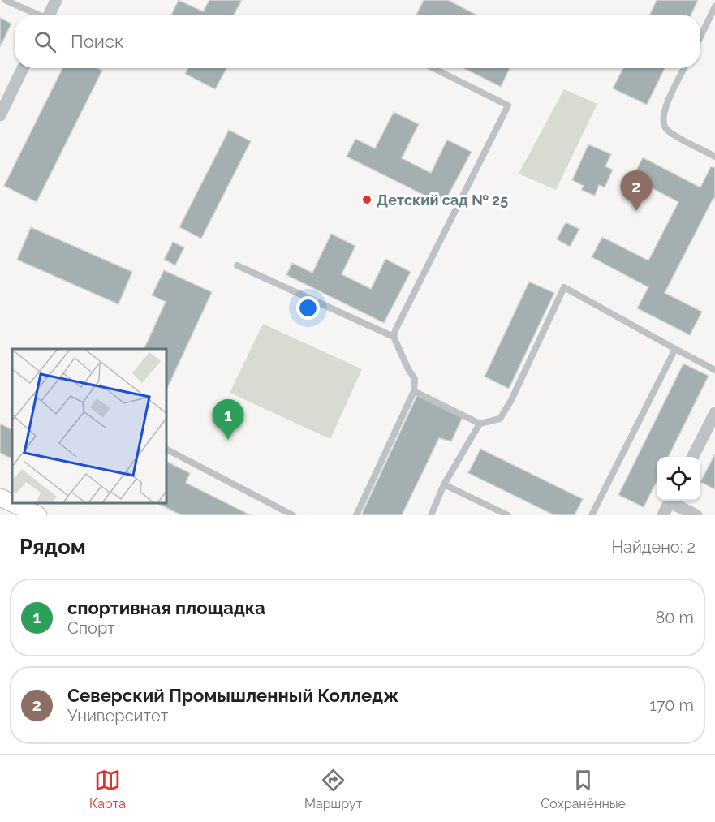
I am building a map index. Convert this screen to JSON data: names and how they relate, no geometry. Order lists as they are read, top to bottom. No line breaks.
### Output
{"places":["Детский сад № 25"],"page":{"search":"Поиск","pins":["2","1"],"heading":["Рядом","Найдено: 2"],"list":[{"mark":"1","name":"спортивная площадка","note":"Спорт","value":"80 m"},{"mark":"2","name":"Северский Промышленный Колледж","note":"Университет","value":"170 m"}],"nav":["Карта","Маршрут","Сохранённые"]}}
